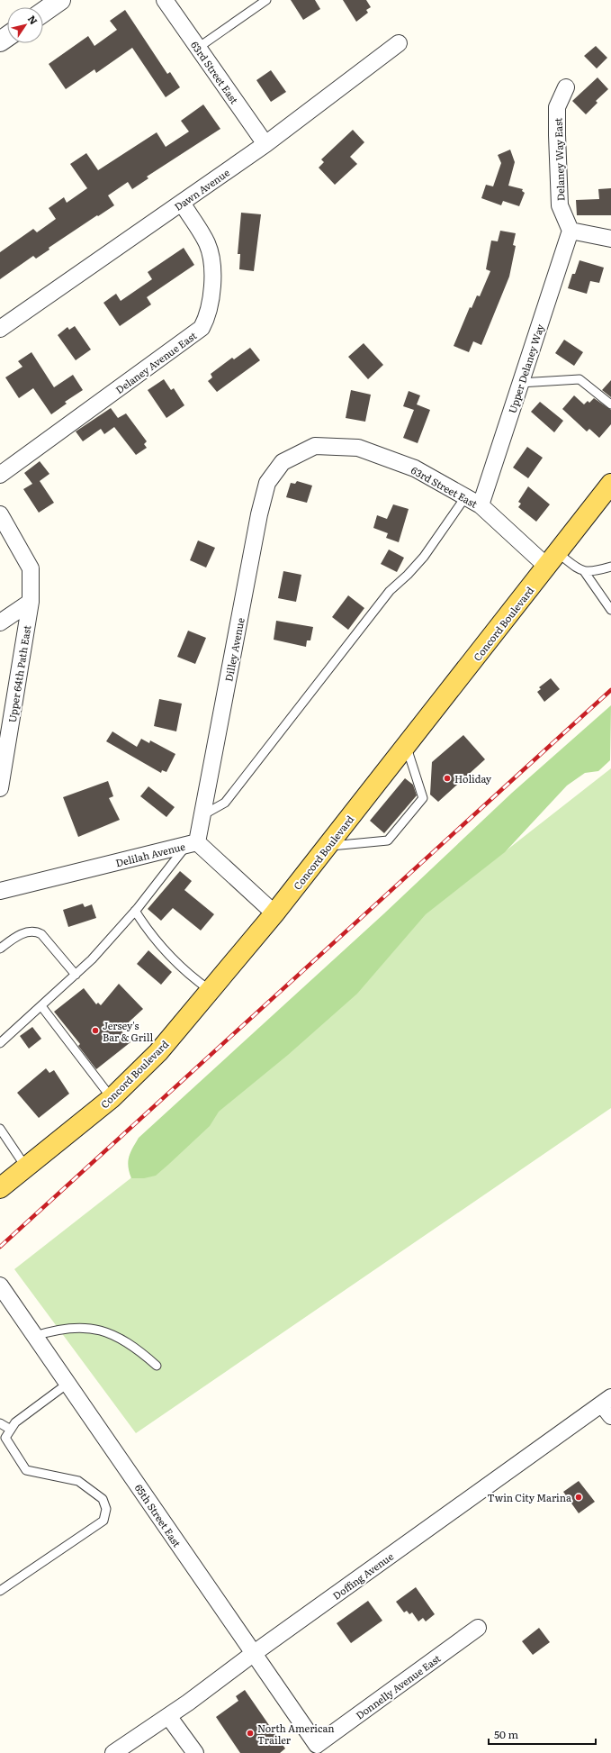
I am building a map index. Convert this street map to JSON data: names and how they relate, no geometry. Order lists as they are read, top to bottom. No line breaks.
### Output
{"streets":{"main road":["Concord Boulevard"],"street":["63rd Street East","Delaney Way East","Dawn Avenue","Delaney Avenue East","Upper Delaney Way","Dilley Avenue","Upper 64th Path East","Delilah Avenue","65th Street East","Doffing Avenue","Donnelly Avenue East"]},"crossings":[["63rd Street East","Dawn Avenue"],["63rd Street East","Upper Delaney Way"],["63rd Street East","Concord Boulevard"],["63rd Street East","Dilley Avenue"],["Delaney Way East","Upper Delaney Way"],["Dawn Avenue","Delaney Avenue East"],["Concord Boulevard","Delilah Avenue"],["Dilley Avenue","Delilah Avenue"],["65th Street East","Doffing Avenue"],["65th Street East","Donnelly Avenue East"]],"places":["Holiday","Jersey's Bar & Grill","Twin City Marina","North American Trailer"],"scale_bar":"50 m","north":"top right"}
